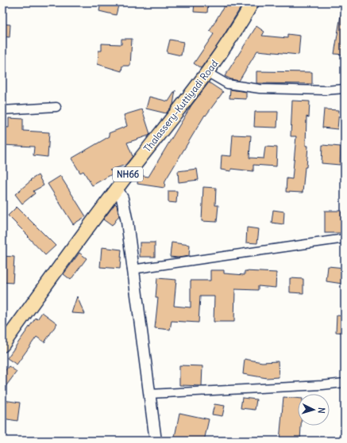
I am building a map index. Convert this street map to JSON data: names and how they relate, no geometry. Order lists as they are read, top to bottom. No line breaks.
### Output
{"streets":{"main road":["Thalassery-Kuttiyadi Road","NH66"]},"north":"right"}
